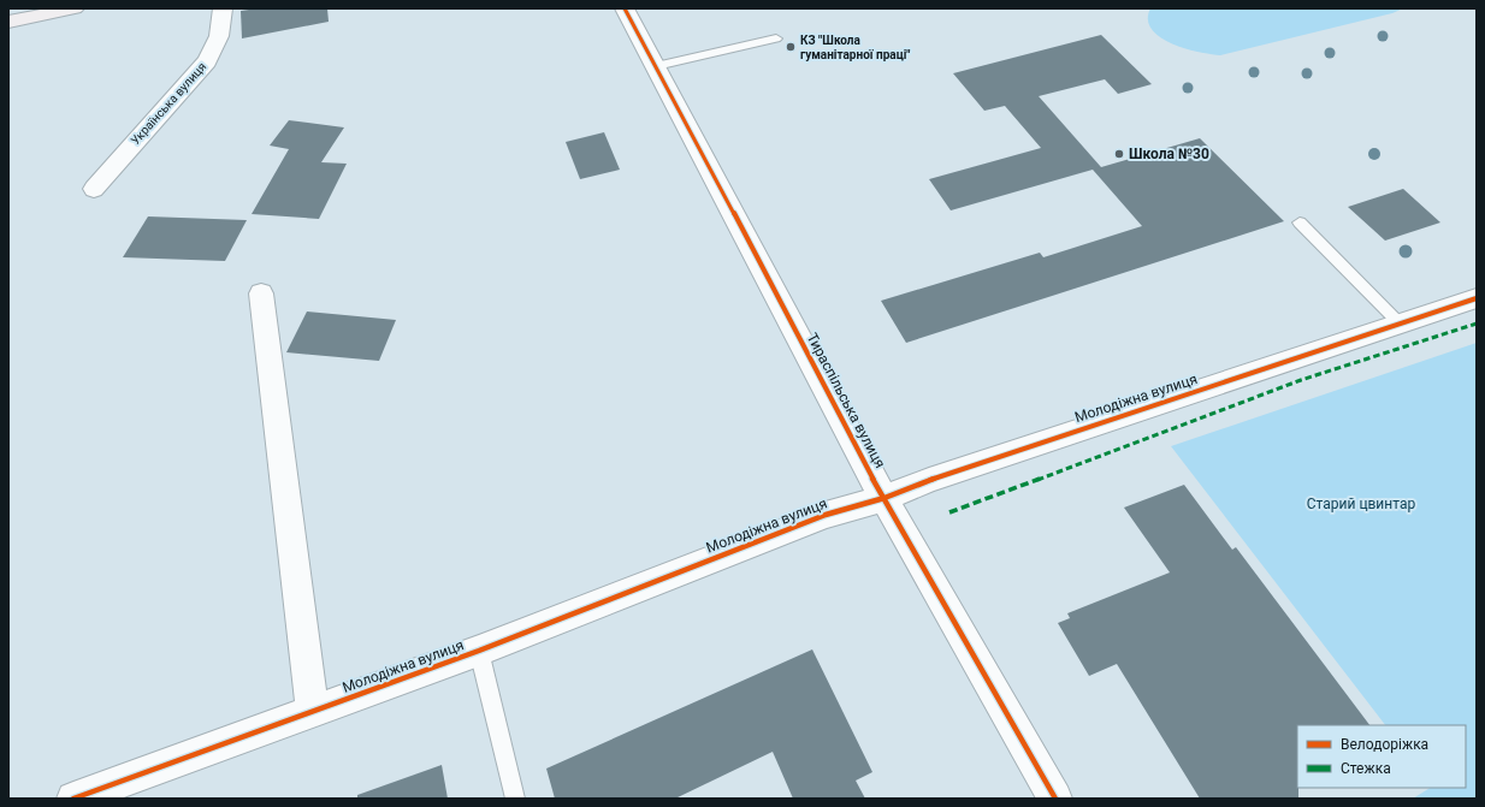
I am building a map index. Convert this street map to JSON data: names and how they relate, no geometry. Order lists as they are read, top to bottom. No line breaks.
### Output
{"streets":{"street":["Українська вулиця","Молодіжна вулиця","Тираспільська вулиця"]},"crossings":[["Молодіжна вулиця","Тираспільська вулиця"]],"parks":["Старий цвинтар"],"places":["КЗ \"Школа гуманітарної праці\"","Школа №30"],"legend":["Велодоріжка","Стежка"]}
